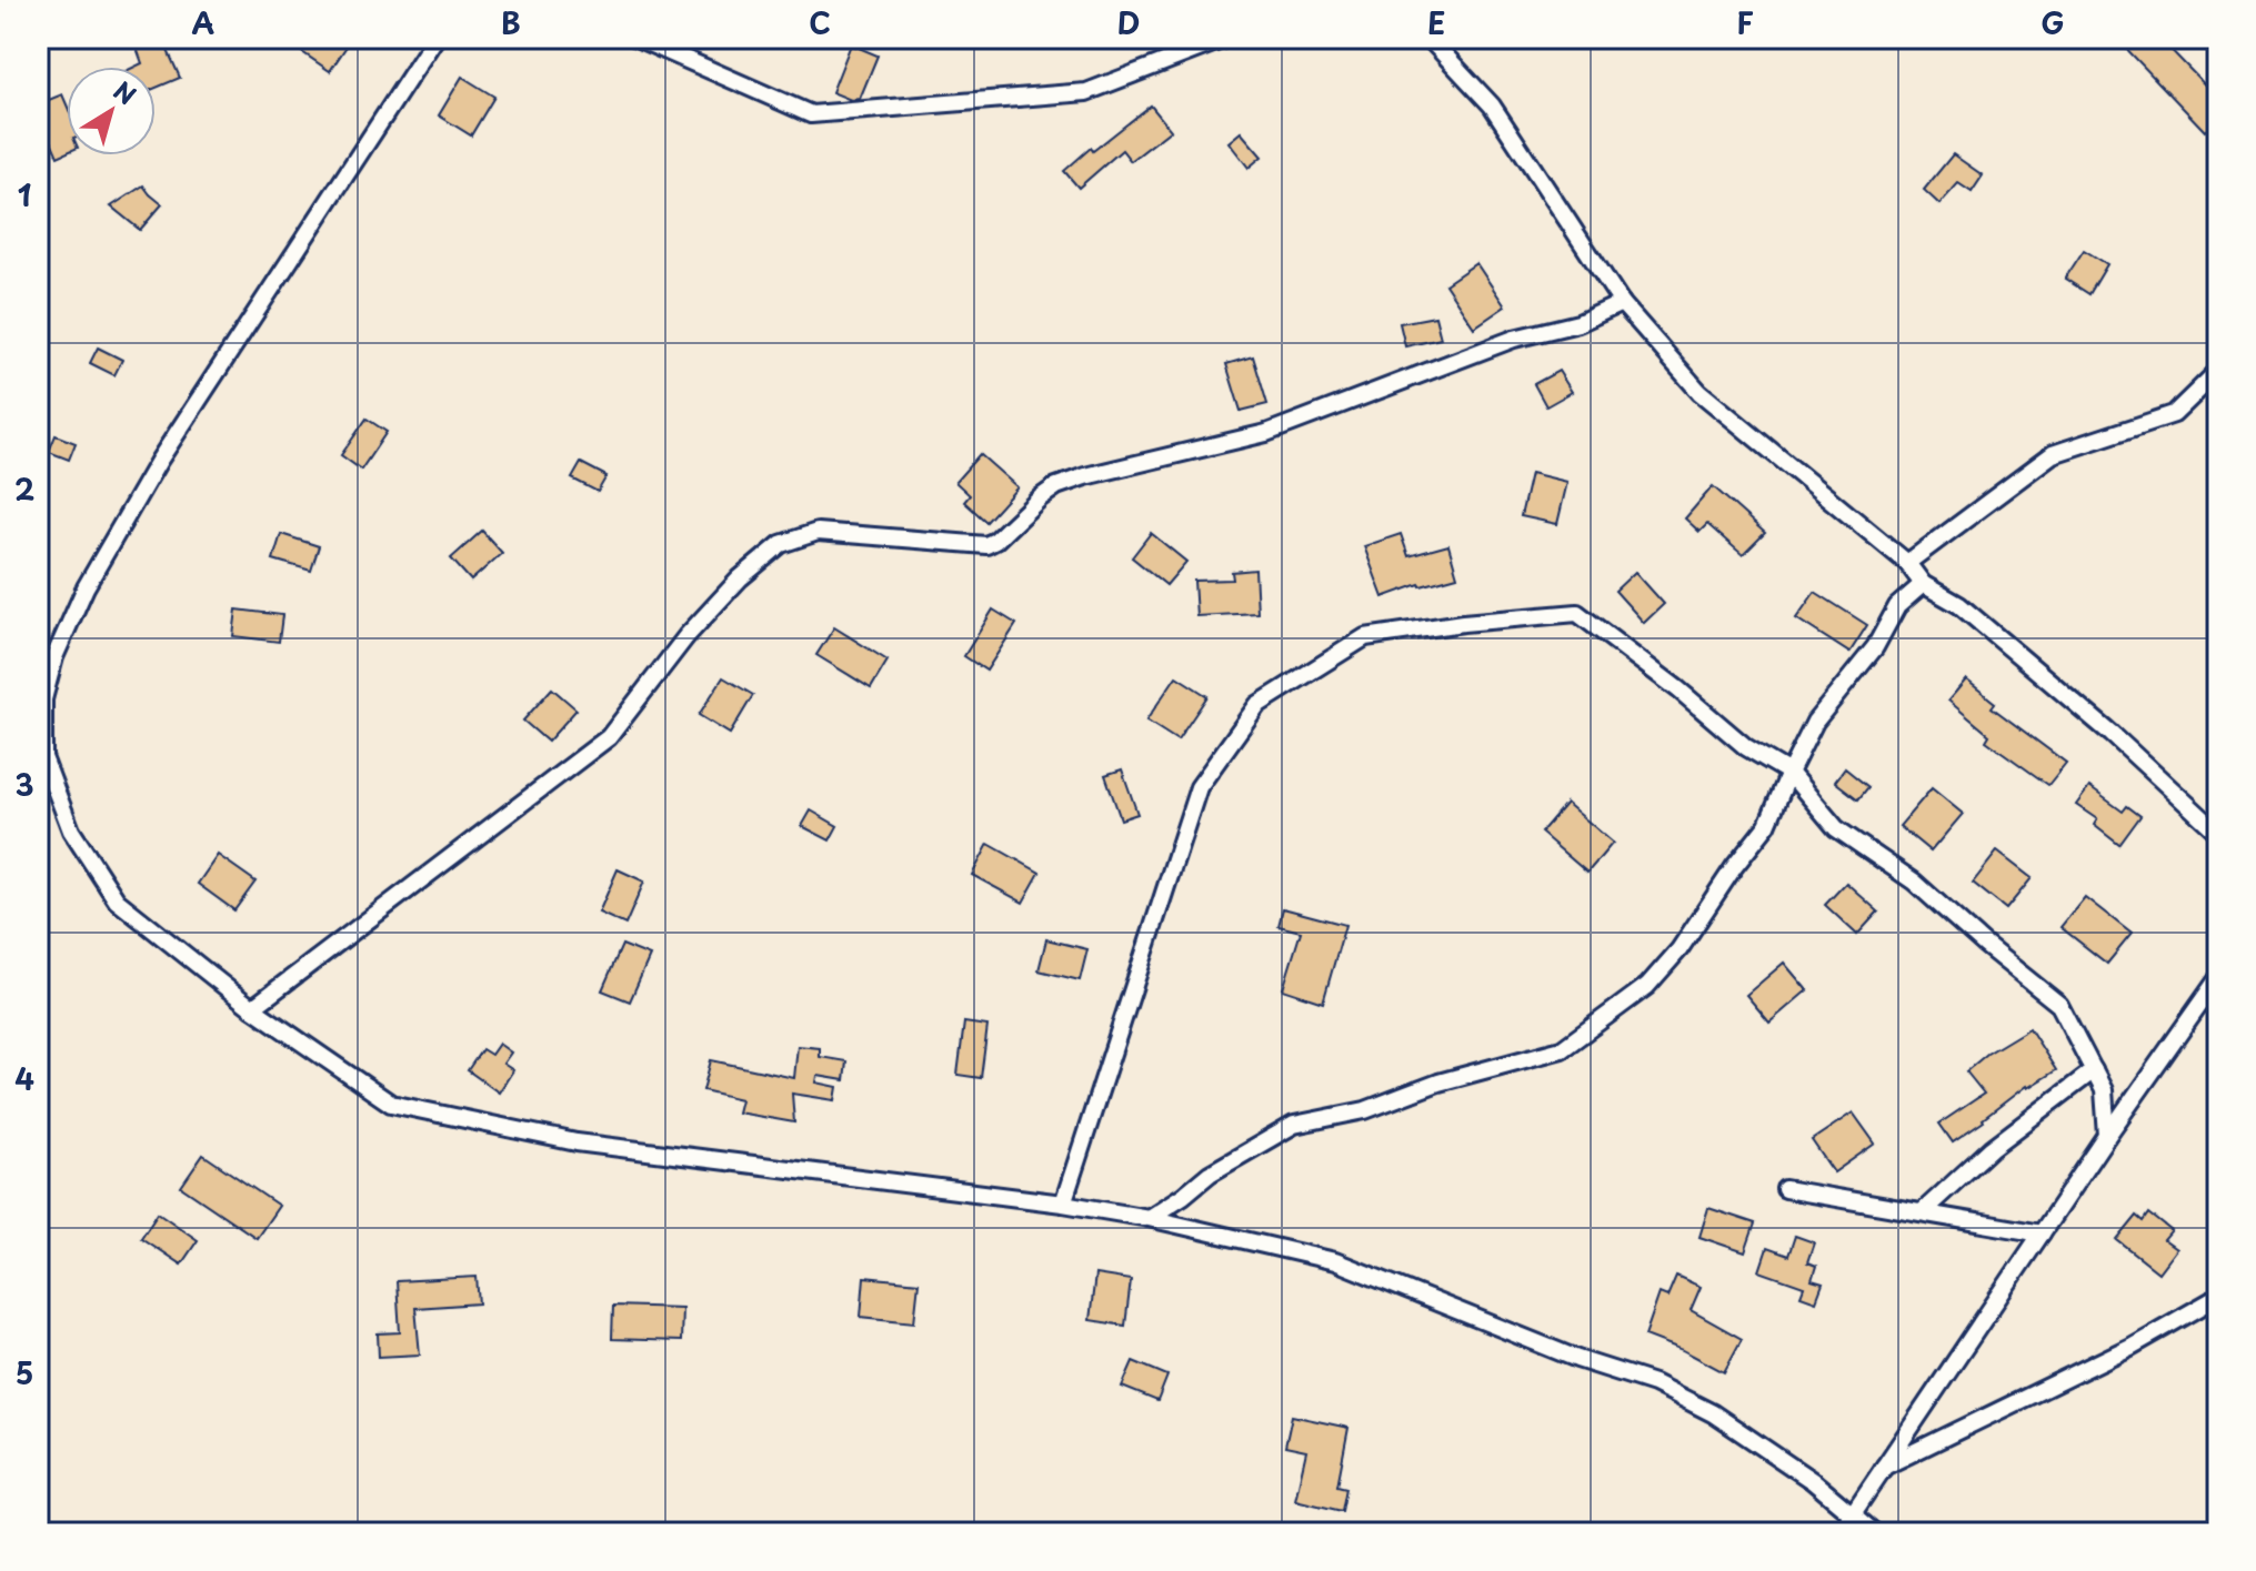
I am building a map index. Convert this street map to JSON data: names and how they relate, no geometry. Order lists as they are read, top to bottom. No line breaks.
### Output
{"north":"top right","grid":{"columns":["A","B","C","D","E","F","G"],"rows":["1","2","3","4","5"]}}
